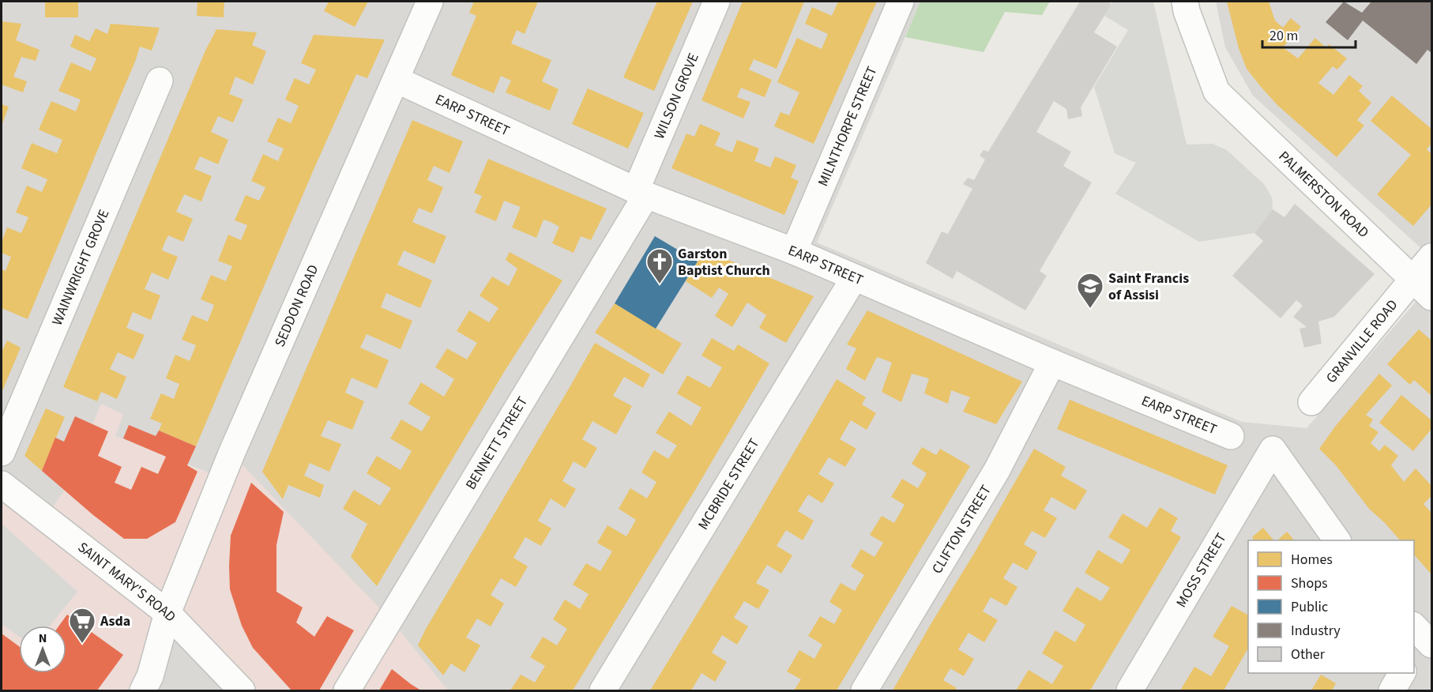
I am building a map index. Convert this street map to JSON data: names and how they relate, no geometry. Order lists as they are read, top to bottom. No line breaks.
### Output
{"streets":{"street":["WILSON GROVE","EARP STREET","MILNTHORPE STREET","PALMERSTON ROAD","WAINWRIGHT GROVE","SEDDON ROAD","GRANVILLE ROAD","BENNETT STREET","MCBRIDE STREET","CLIFTON STREET","MOSS STREET","SAINT MARY'S ROAD"]},"crossings":[["WILSON GROVE","EARP STREET"],["WILSON GROVE","BENNETT STREET"],["EARP STREET","MILNTHORPE STREET"],["EARP STREET","SEDDON ROAD"],["EARP STREET","BENNETT STREET"],["EARP STREET","MCBRIDE STREET"],["EARP STREET","CLIFTON STREET"],["PALMERSTON ROAD","GRANVILLE ROAD"],["SEDDON ROAD","SAINT MARY'S ROAD"]],"places":{"church":["Garston Baptist Church"],"school or university":["Saint Francis of Assisi"],"supermarket":["Asda"]},"legend":["Homes","Shops","Public","Industry","Other"],"scale_bar":"20 m","north":"top"}
